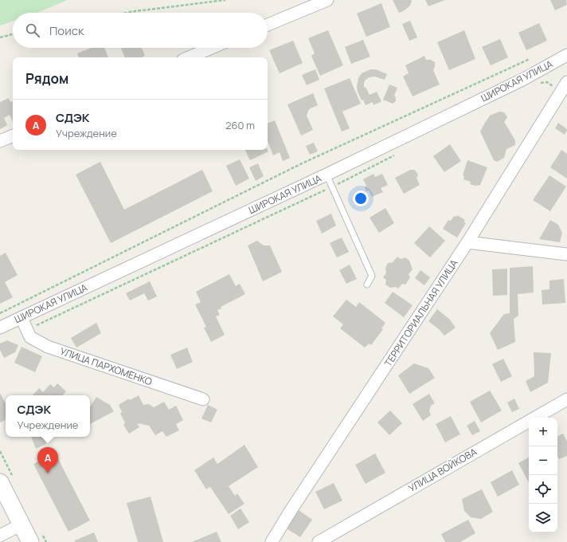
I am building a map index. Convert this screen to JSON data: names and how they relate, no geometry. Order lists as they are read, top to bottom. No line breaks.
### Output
{"streets":{"street":["ШИРОКАЯ УЛИЦА","ТЕРРИТОРИАЛЬНАЯ УЛИЦА","УЛИЦА ПАРХОМЕНКО","УЛИЦА ВОЙКОВА"]},"crossings":[["ШИРОКАЯ УЛИЦА","УЛИЦА ПАРХОМЕНКО"]],"page":{"search":"Поиск","heading":"Рядом","list":[{"mark":"A","name":"СДЭК","note":"Учреждение","value":"260 m"}],"popup":["СДЭК","Учреждение"],"map_buttons":["+","−"],"pins":"A"}}
